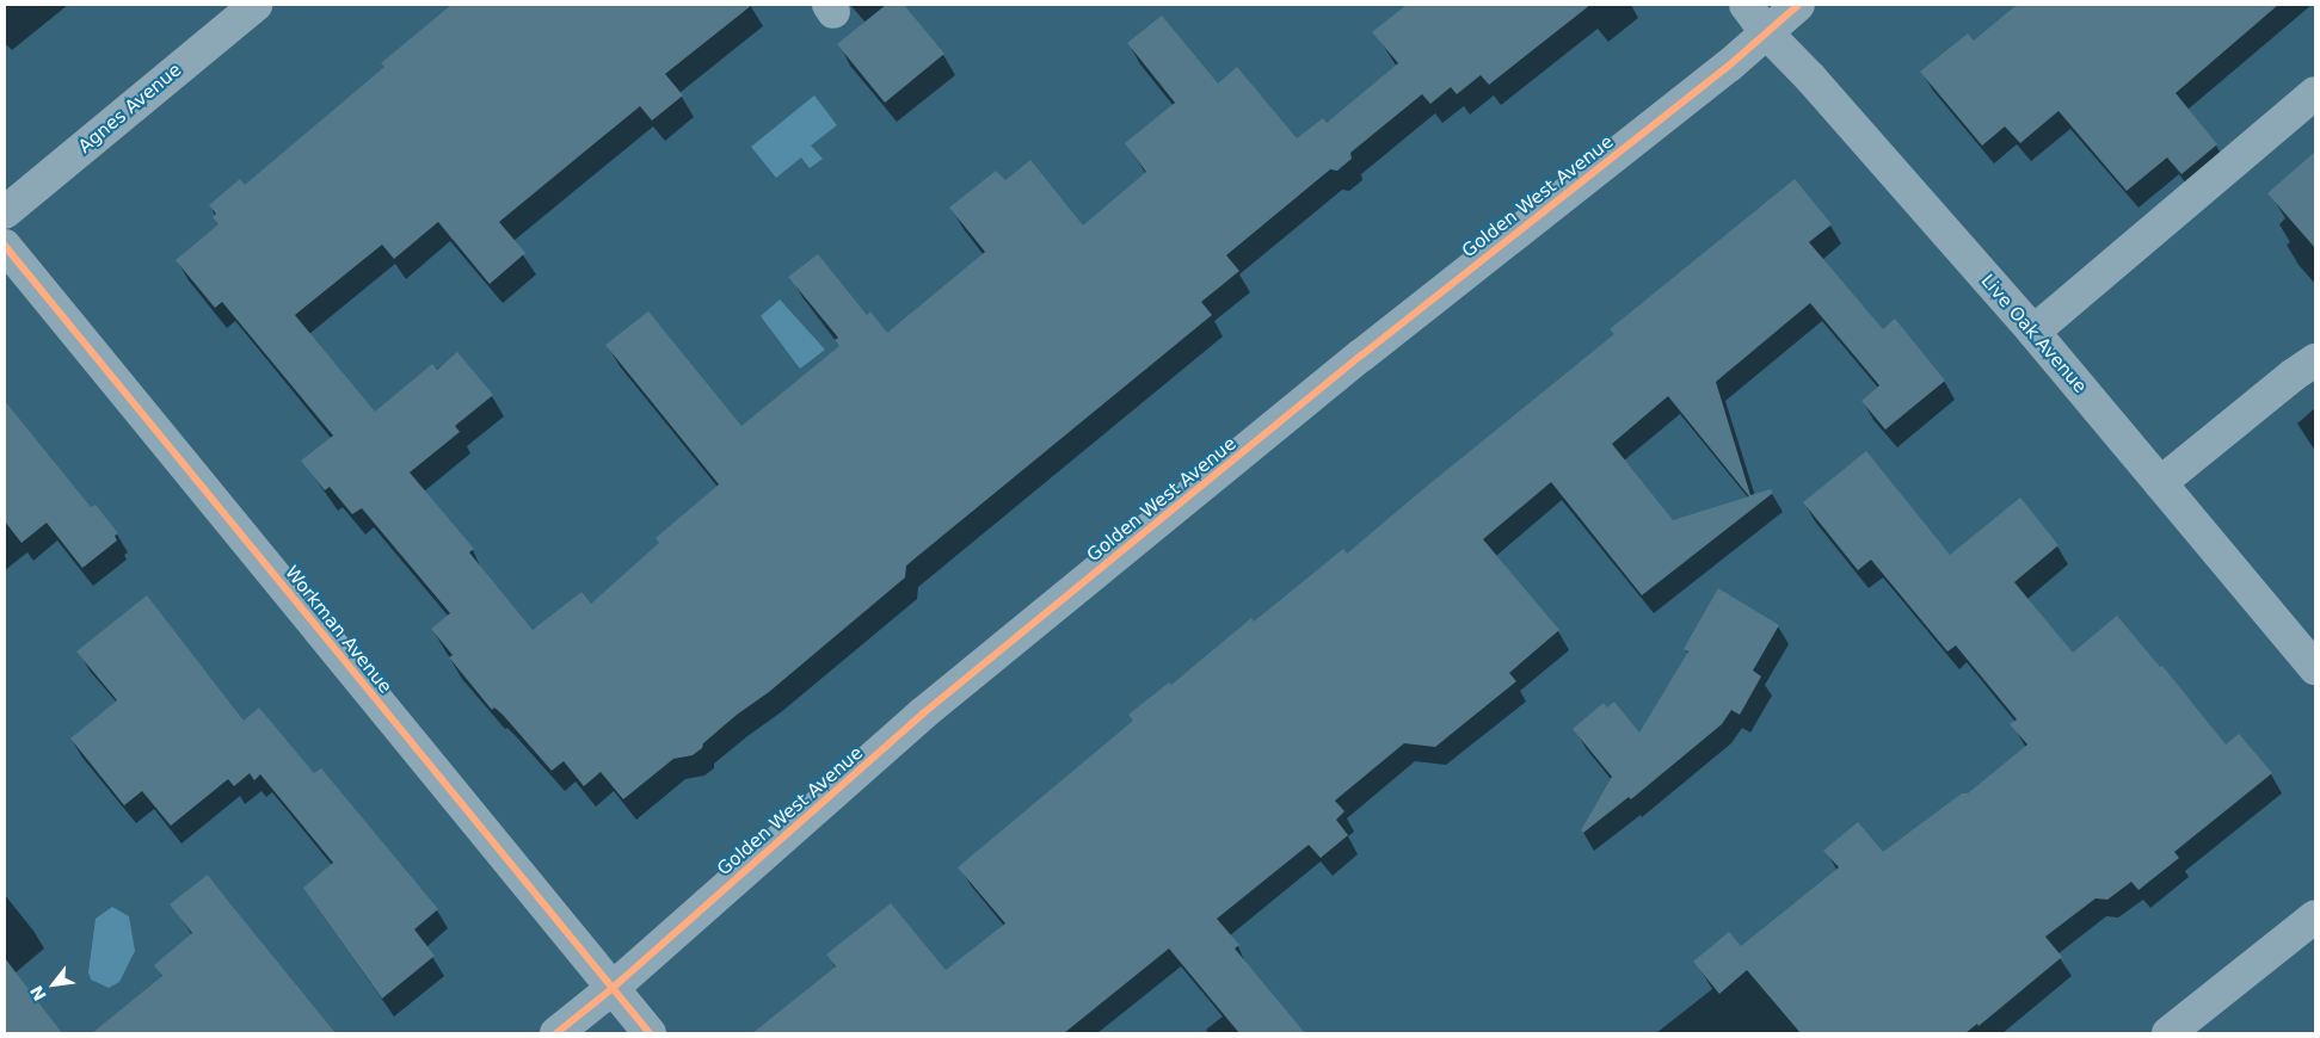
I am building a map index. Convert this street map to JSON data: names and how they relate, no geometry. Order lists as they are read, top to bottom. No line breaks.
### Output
{"streets":{"street":["Agnes Avenue","Golden West Avenue","Live Oak Avenue","Workman Avenue"]},"crossings":[["Golden West Avenue","Live Oak Avenue"],["Golden West Avenue","Workman Avenue"]],"north":"bottom left"}
